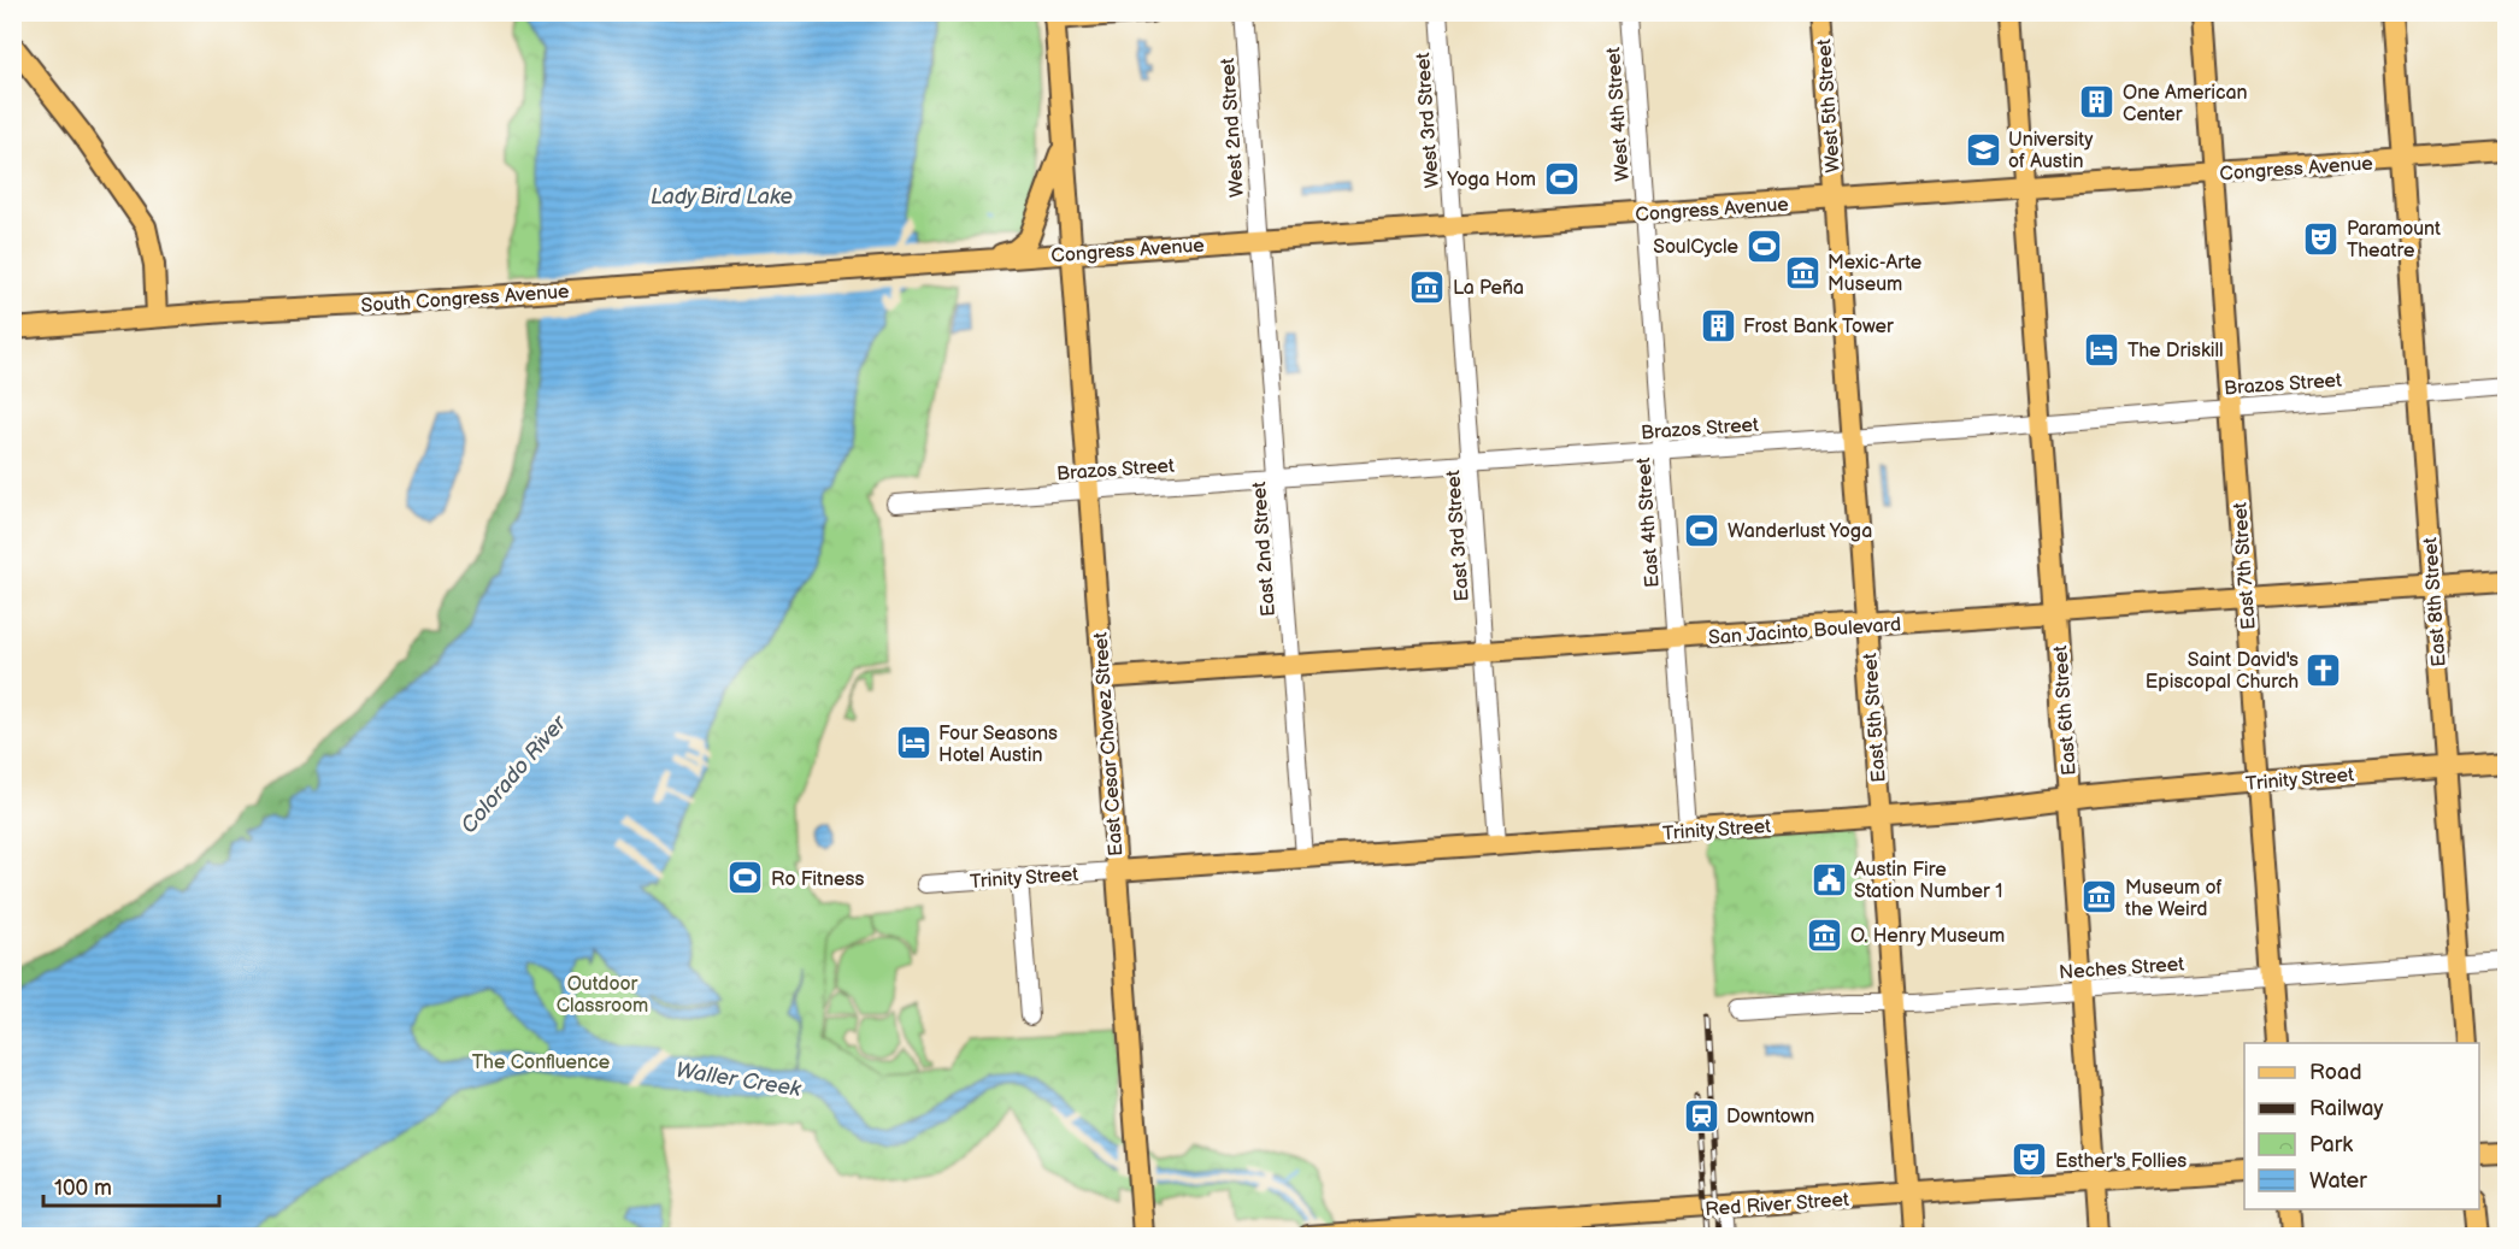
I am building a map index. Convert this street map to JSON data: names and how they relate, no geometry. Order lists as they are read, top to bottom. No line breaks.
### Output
{"streets":{"main road":["West 5th Street","Congress Avenue","South Congress Avenue","East 7th Street","East 8th Street","San Jacinto Boulevard","East 6th Street","East 5th Street","East Cesar Chavez Street","Trinity Street","Red River Street"],"street":["West 4th Street","West 3rd Street","West 2nd Street","Brazos Street","East 4th Street","East 3rd Street","East 2nd Street","Neches Street"]},"crossings":[["West 5th Street","Congress Avenue"],["West 5th Street","East 5th Street"],["West 4th Street","Congress Avenue"],["West 4th Street","East 4th Street"],["West 3rd Street","Congress Avenue"],["West 3rd Street","East 3rd Street"],["West 2nd Street","Congress Avenue"],["West 2nd Street","East 2nd Street"],["Congress Avenue","South Congress Avenue"],["Congress Avenue","East 4th Street"],["Congress Avenue","East 3rd Street"],["Congress Avenue","East 2nd Street"],["Congress Avenue","East 7th Street"],["Congress Avenue","East 8th Street"],["Congress Avenue","East 6th Street"],["Congress Avenue","East 5th Street"],["Congress Avenue","East Cesar Chavez Street"],["Brazos Street","East 4th Street"],["Brazos Street","East 3rd Street"],["Brazos Street","East 2nd Street"],["Brazos Street","East 7th Street"],["Brazos Street","East 8th Street"],["Brazos Street","East 6th Street"],["Brazos Street","East 5th Street"],["Brazos Street","East Cesar Chavez Street"],["East 4th Street","San Jacinto Boulevard"],["East 4th Street","Trinity Street"],["East 3rd Street","San Jacinto Boulevard"],["East 3rd Street","Trinity Street"],["East 2nd Street","San Jacinto Boulevard"],["East 2nd Street","Trinity Street"],["East 7th Street","San Jacinto Boulevard"],["East 7th Street","Trinity Street"],["East 7th Street","Neches Street"],["East 8th Street","San Jacinto Boulevard"],["East 8th Street","Trinity Street"],["East 8th Street","Neches Street"],["San Jacinto Boulevard","East 6th Street"],["San Jacinto Boulevard","East 5th Street"],["San Jacinto Boulevard","East Cesar Chavez Street"],["East 6th Street","Trinity Street"],["East 6th Street","Neches Street"],["East 6th Street","Red River Street"],["East 5th Street","Trinity Street"],["East 5th Street","Neches Street"],["East 5th Street","Red River Street"],["East Cesar Chavez Street","Trinity Street"]],"water":["Lady Bird Lake","Colorado River","Waller Creek"],"parks":["Outdoor Classroom","The Confluence"],"places":{"building":["One American Center","Frost Bank Tower"],"school or university":["University of Austin"],"sports":["Yoga Hom","SoulCycle","Wanderlust Yoga","Ro Fitness"],"theatre":["Paramount Theatre","Esther's Follies"],"museum":["Mexic-Arte Museum","La Peña","Museum of the Weird","O. Henry Museum"],"hotel":["The Driskill","Four Seasons Hotel Austin"],"church":["Saint David's Episcopal Church"],"public building":["Austin Fire Station Number 1"],"station":["Downtown"]},"legend":["Road","Railway","Park","Water"],"scale_bar":"100 m"}
